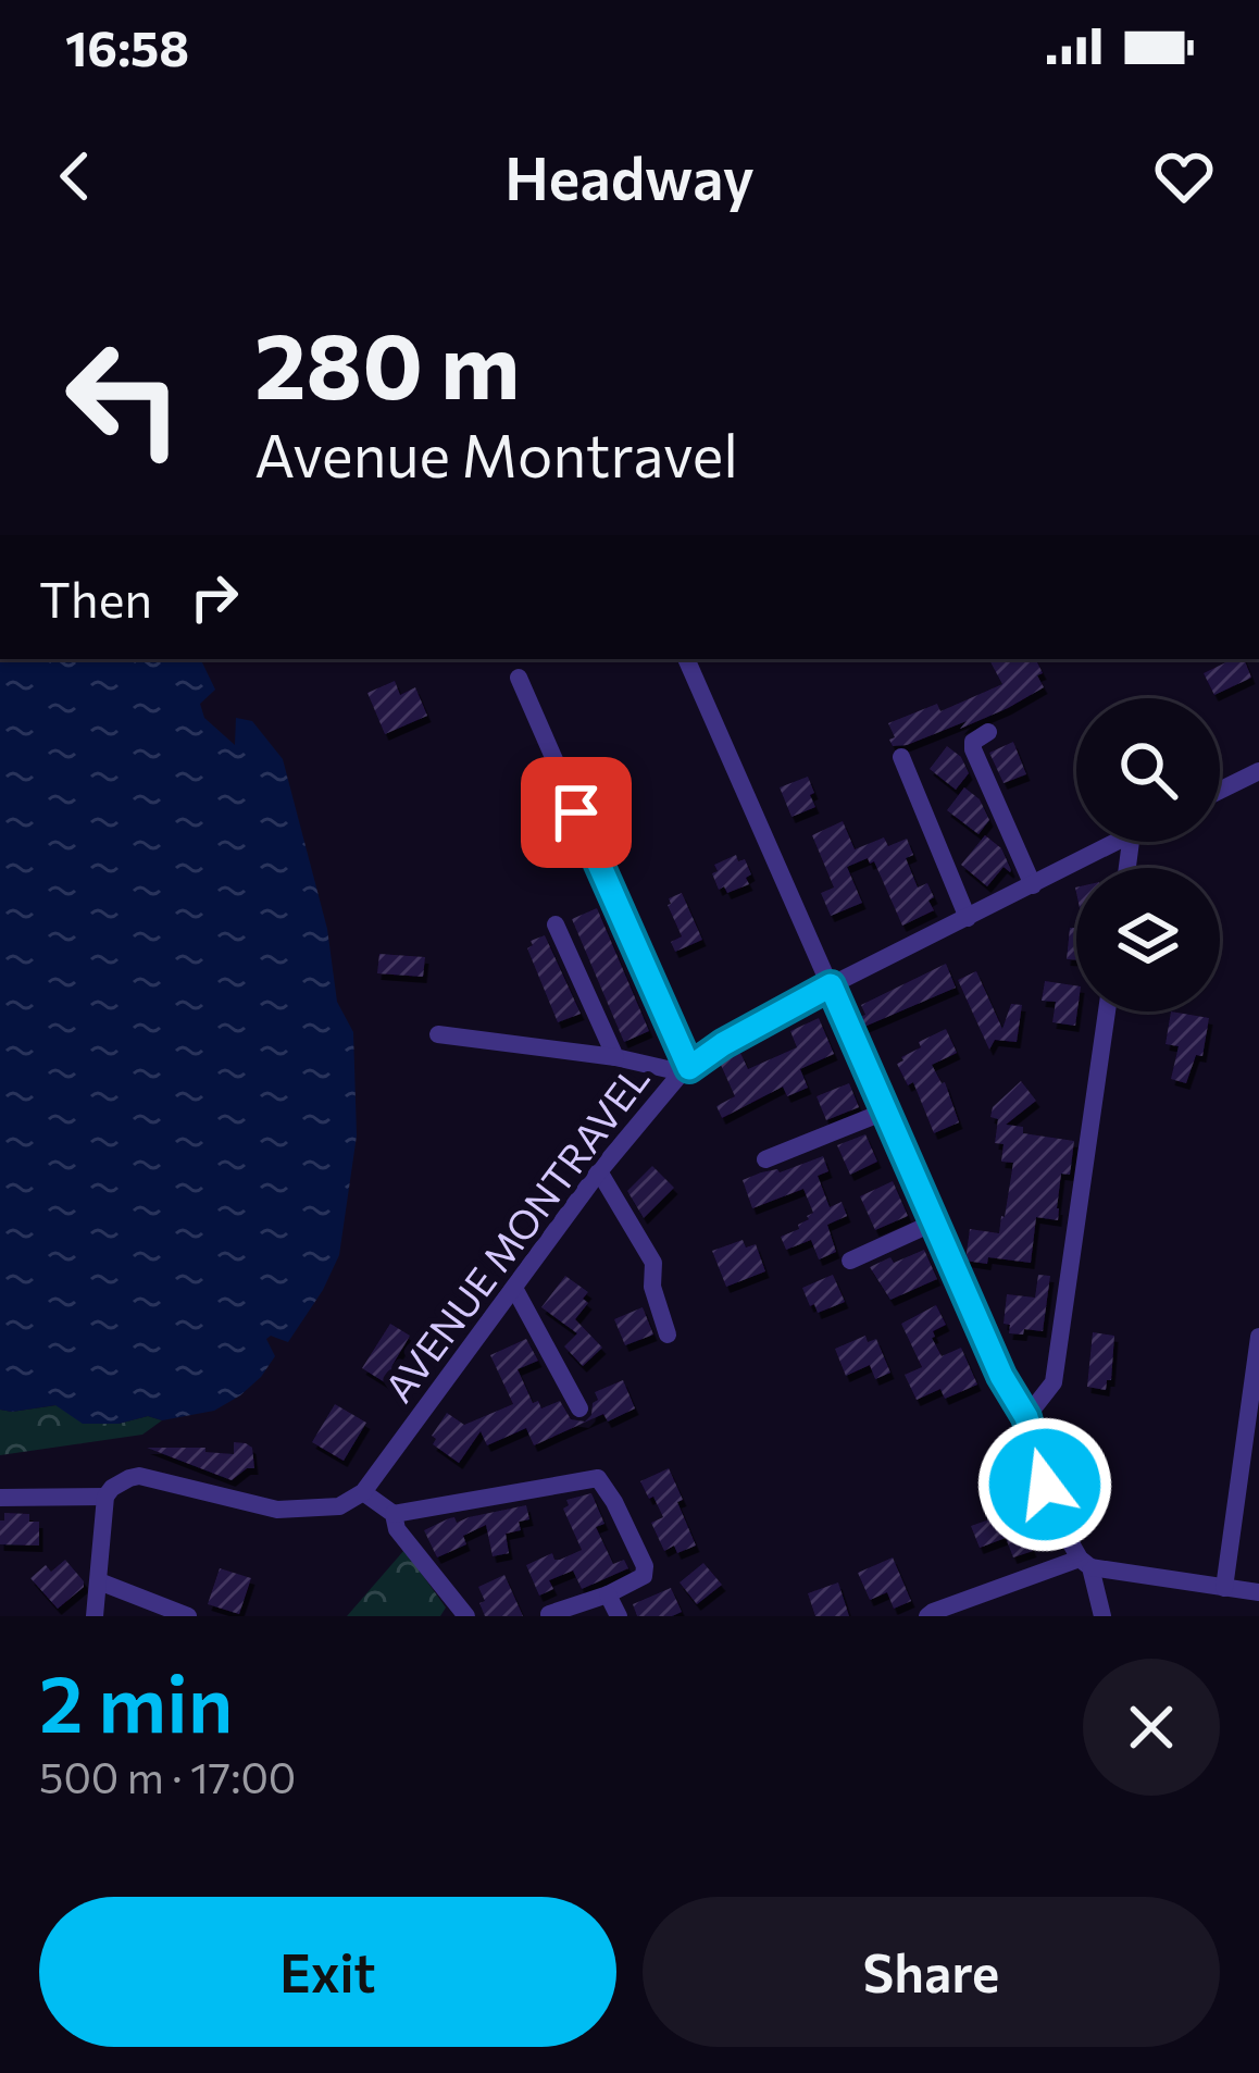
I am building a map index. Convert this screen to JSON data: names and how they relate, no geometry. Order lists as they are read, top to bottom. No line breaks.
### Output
{"streets":{"street":["AVENUE MONTRAVEL"]},"page":{"status":"16:58","header":"Headway","turn":["280 m","Avenue Montravel"],"then":"Then","heading":["2 min","500 m · 17:00"],"buttons":["Exit","Share"]}}
